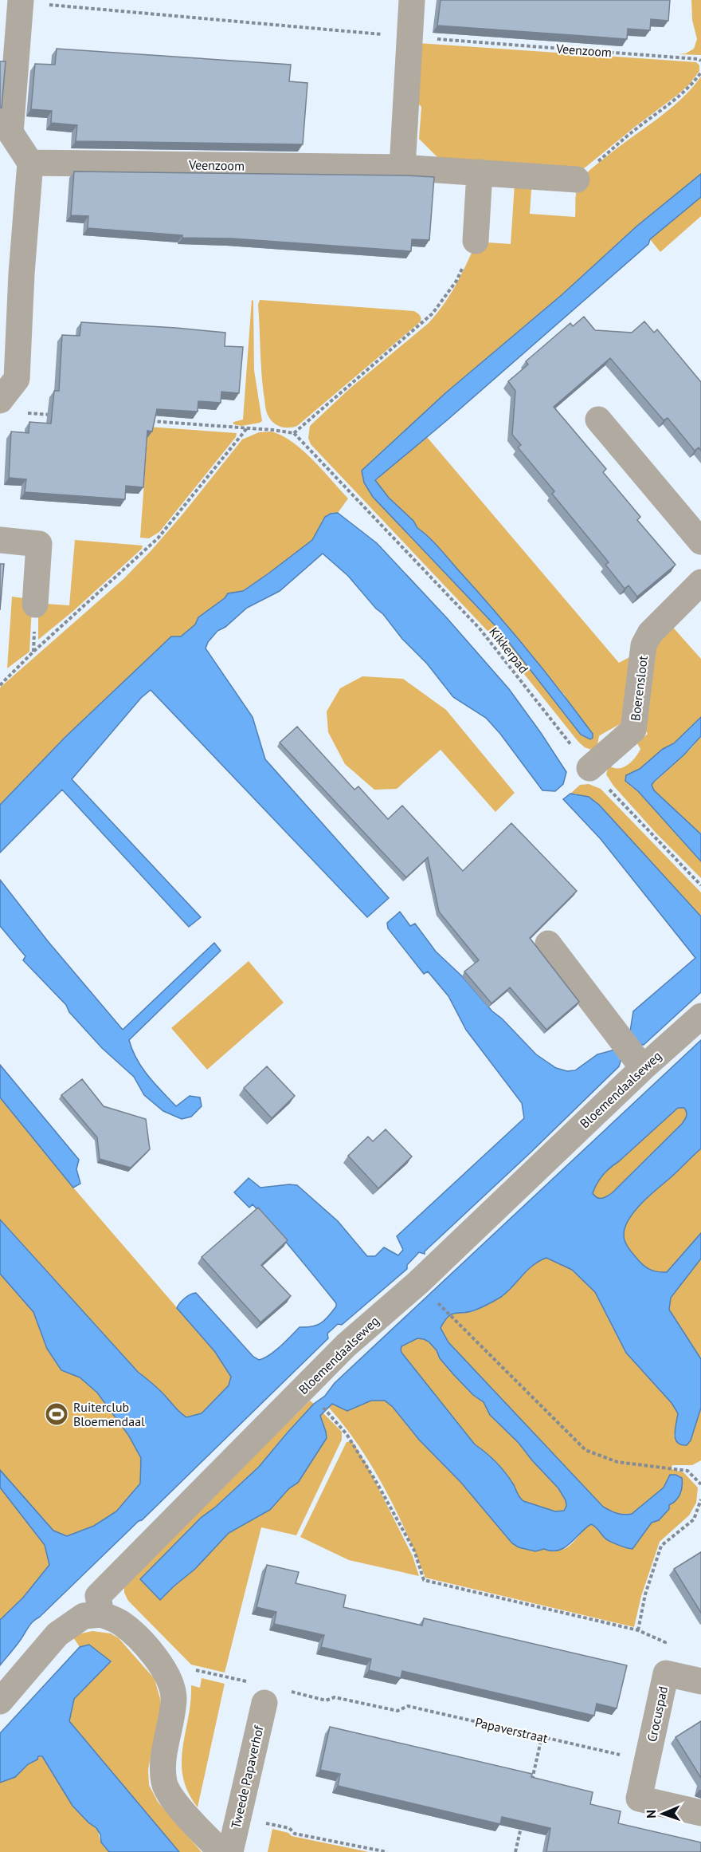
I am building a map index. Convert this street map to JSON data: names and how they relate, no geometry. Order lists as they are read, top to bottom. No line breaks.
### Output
{"streets":{"street":["Veenzoom","Boerensloot","Bloemendaalseweg","Crocuspad","Tweede Papaverhof"],"path":["Kikkerpad","Papaverstraat"]},"crossings":[["Kikkerpad","Boerensloot"],["Crocuspad","Papaverstraat"],["Papaverstraat","Tweede Papaverhof"]],"places":{"sports":["Ruiterclub Bloemendaal"]},"north":"left"}
